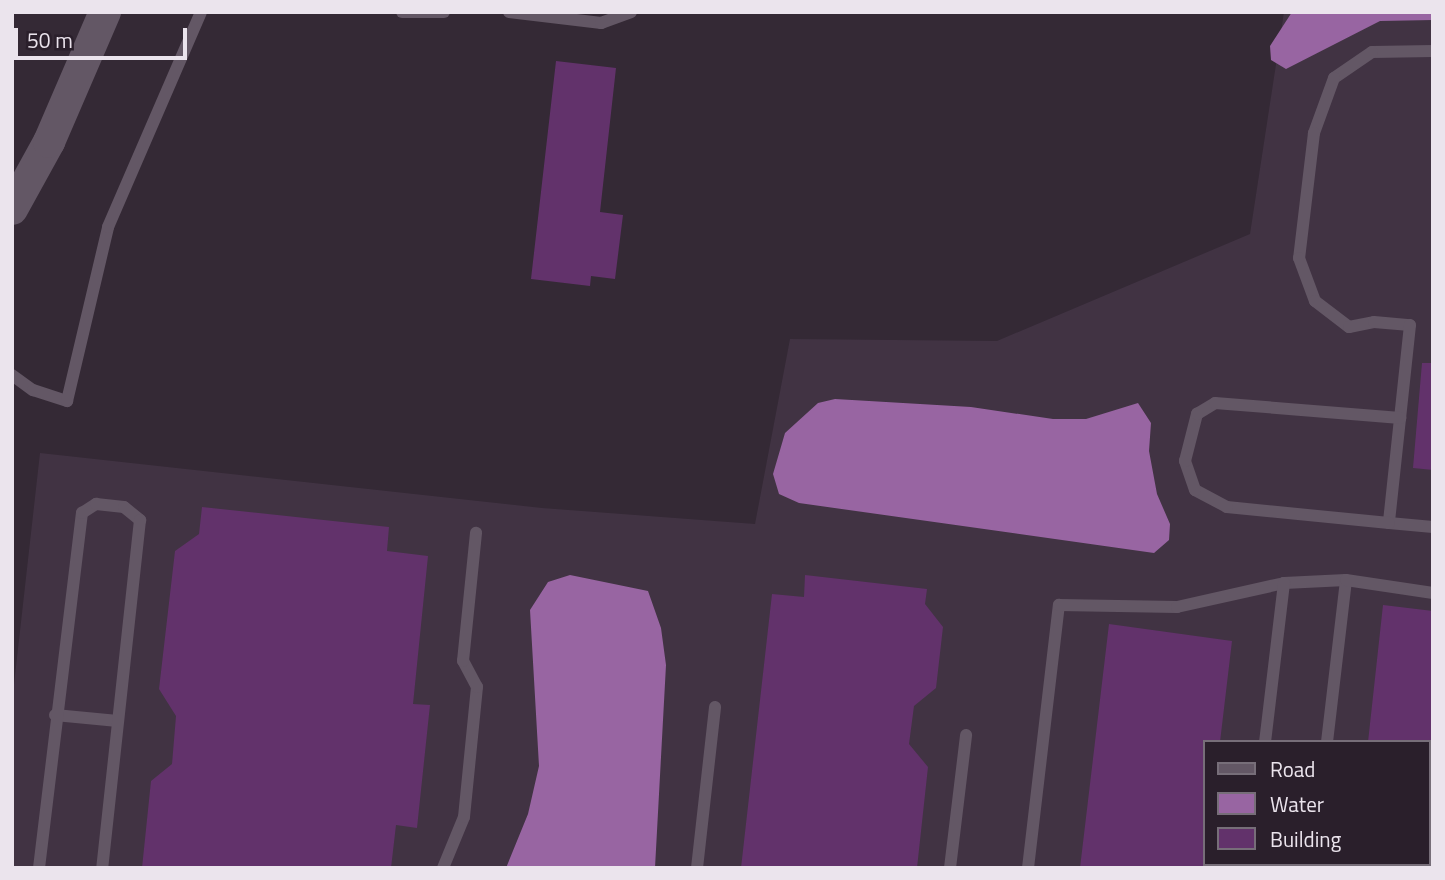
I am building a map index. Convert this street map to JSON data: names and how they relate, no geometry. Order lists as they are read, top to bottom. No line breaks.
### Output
{"legend":["Road","Water","Building"],"scale_bar":"50 m"}
